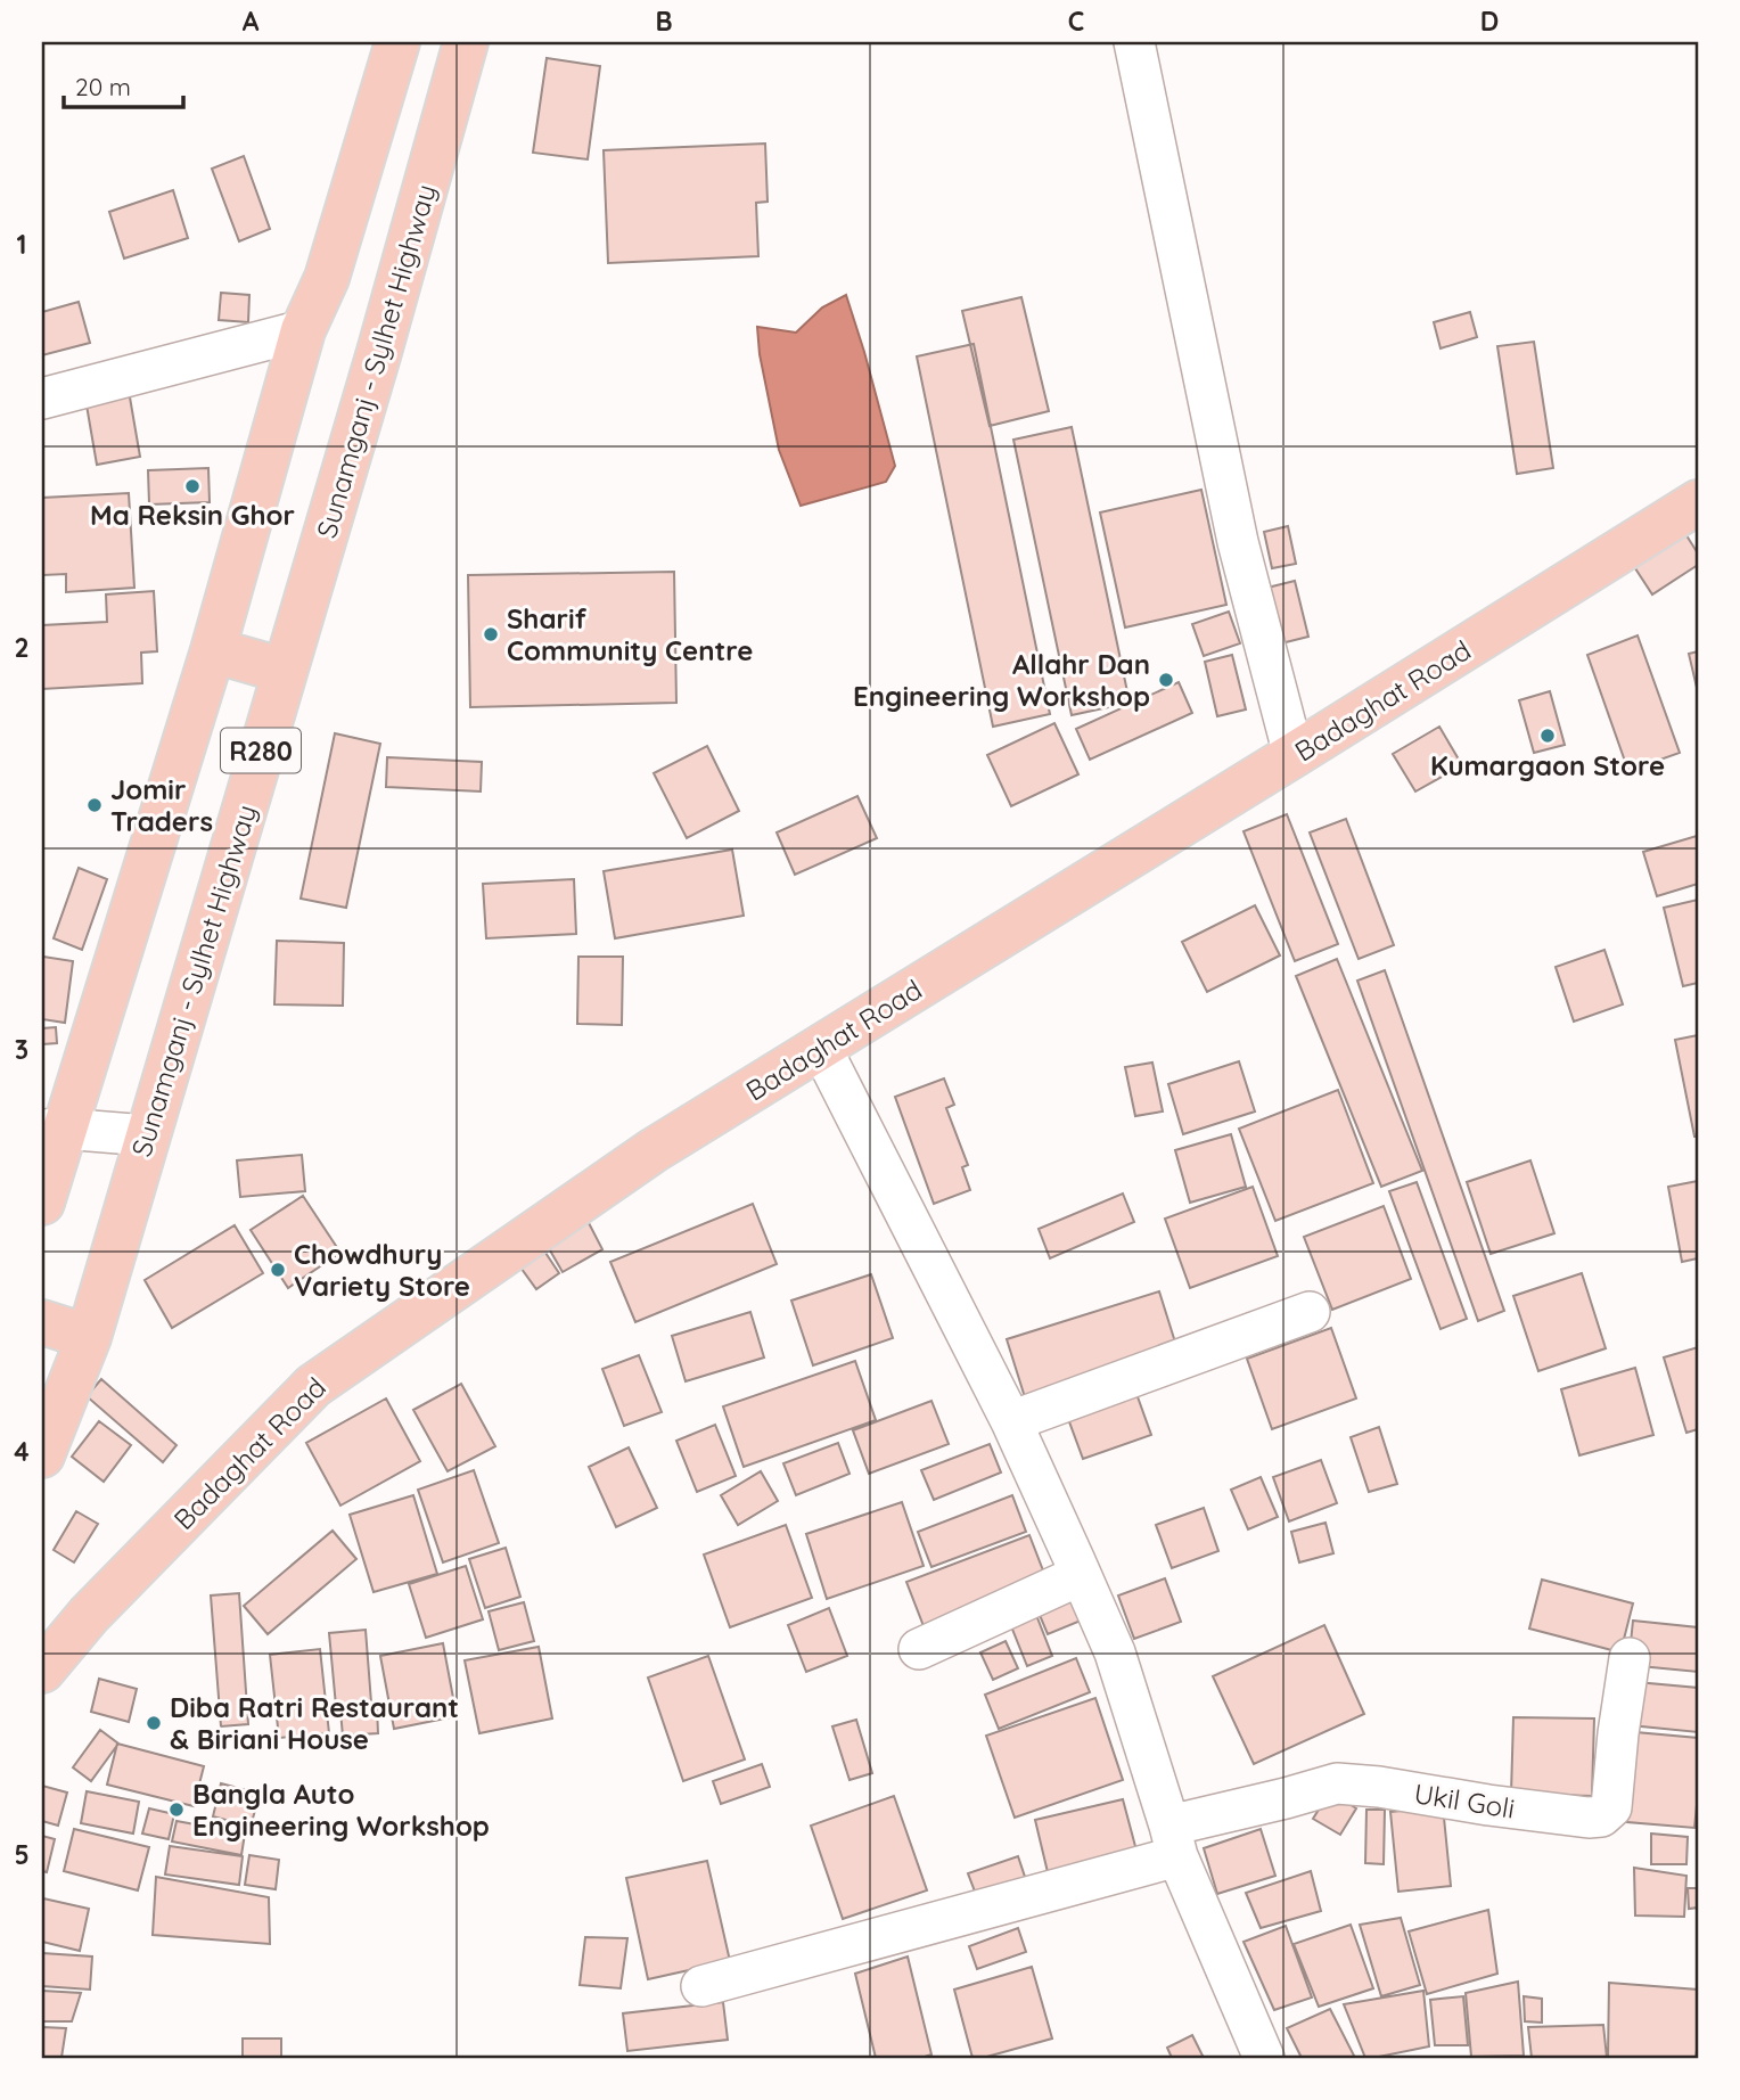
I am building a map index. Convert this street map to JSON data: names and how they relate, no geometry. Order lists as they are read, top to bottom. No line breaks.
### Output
{"streets":{"main road":["Sunamganj - Sylhet Highway","Badaghat Road","R280"],"street":["Ukil Goli"]},"places":["Ma Reksin Ghor","Sharif Community Centre","Allahr Dan Engineering Workshop","Kumargaon Store","Jomir Traders","Chowdhury Variety Store","Diba Ratri Restaurant & Biriani House","Bangla Auto Engineering Workshop"],"scale_bar":"20 m","grid":{"columns":["A","B","C","D"],"rows":["1","2","3","4","5"]}}
